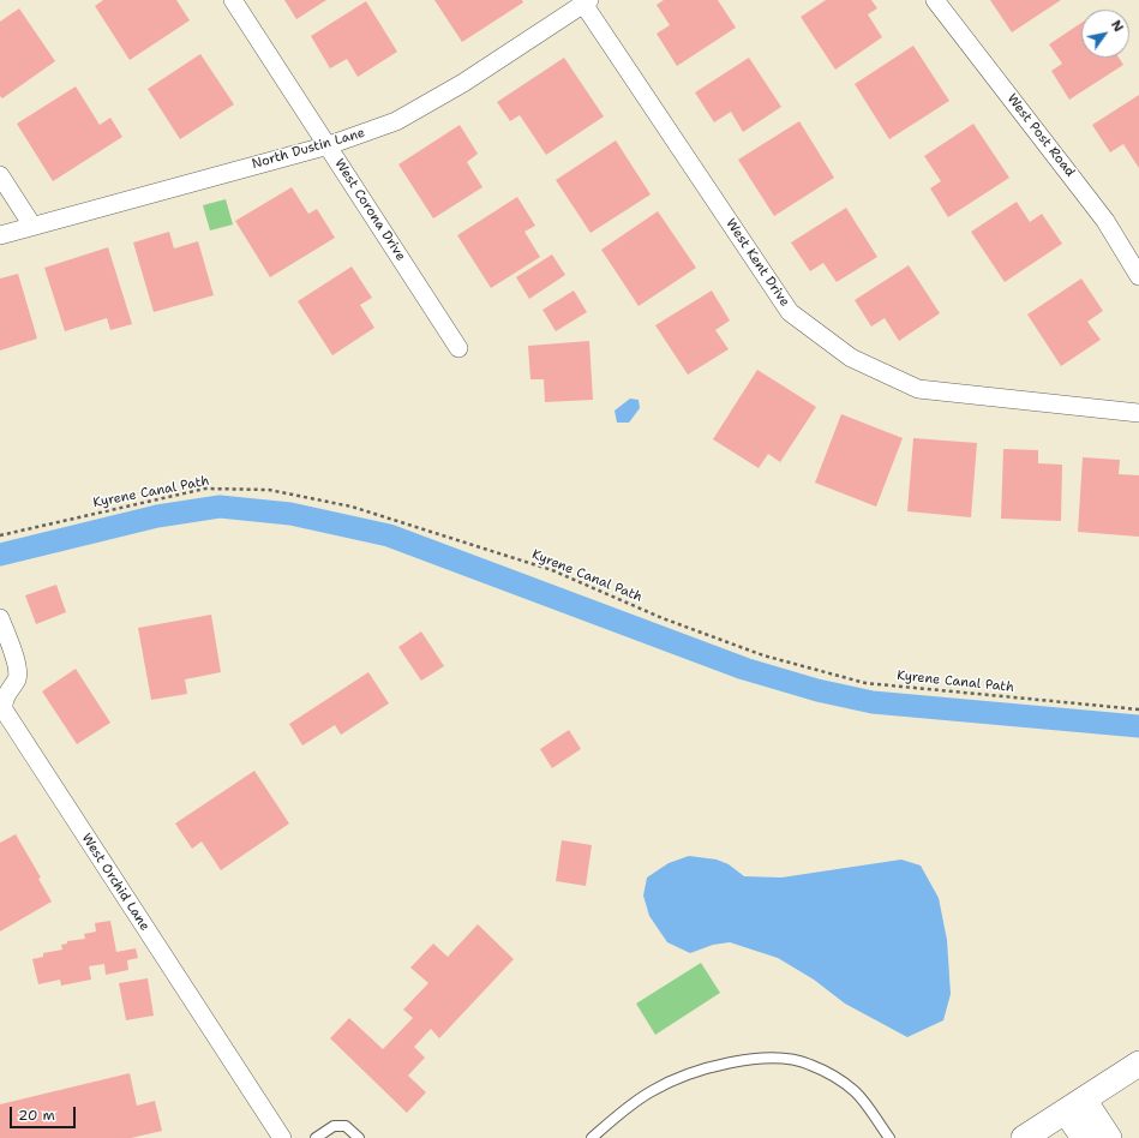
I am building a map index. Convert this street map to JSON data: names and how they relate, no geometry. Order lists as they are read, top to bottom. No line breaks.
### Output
{"streets":{"street":["West Post Road","North Dustin Lane","West Corona Drive","West Kent Drive","West Orchid Lane"],"path":["Kyrene Canal Path"]},"crossings":[["North Dustin Lane","West Corona Drive"],["North Dustin Lane","West Kent Drive"]],"scale_bar":"20 m","north":"top right"}
